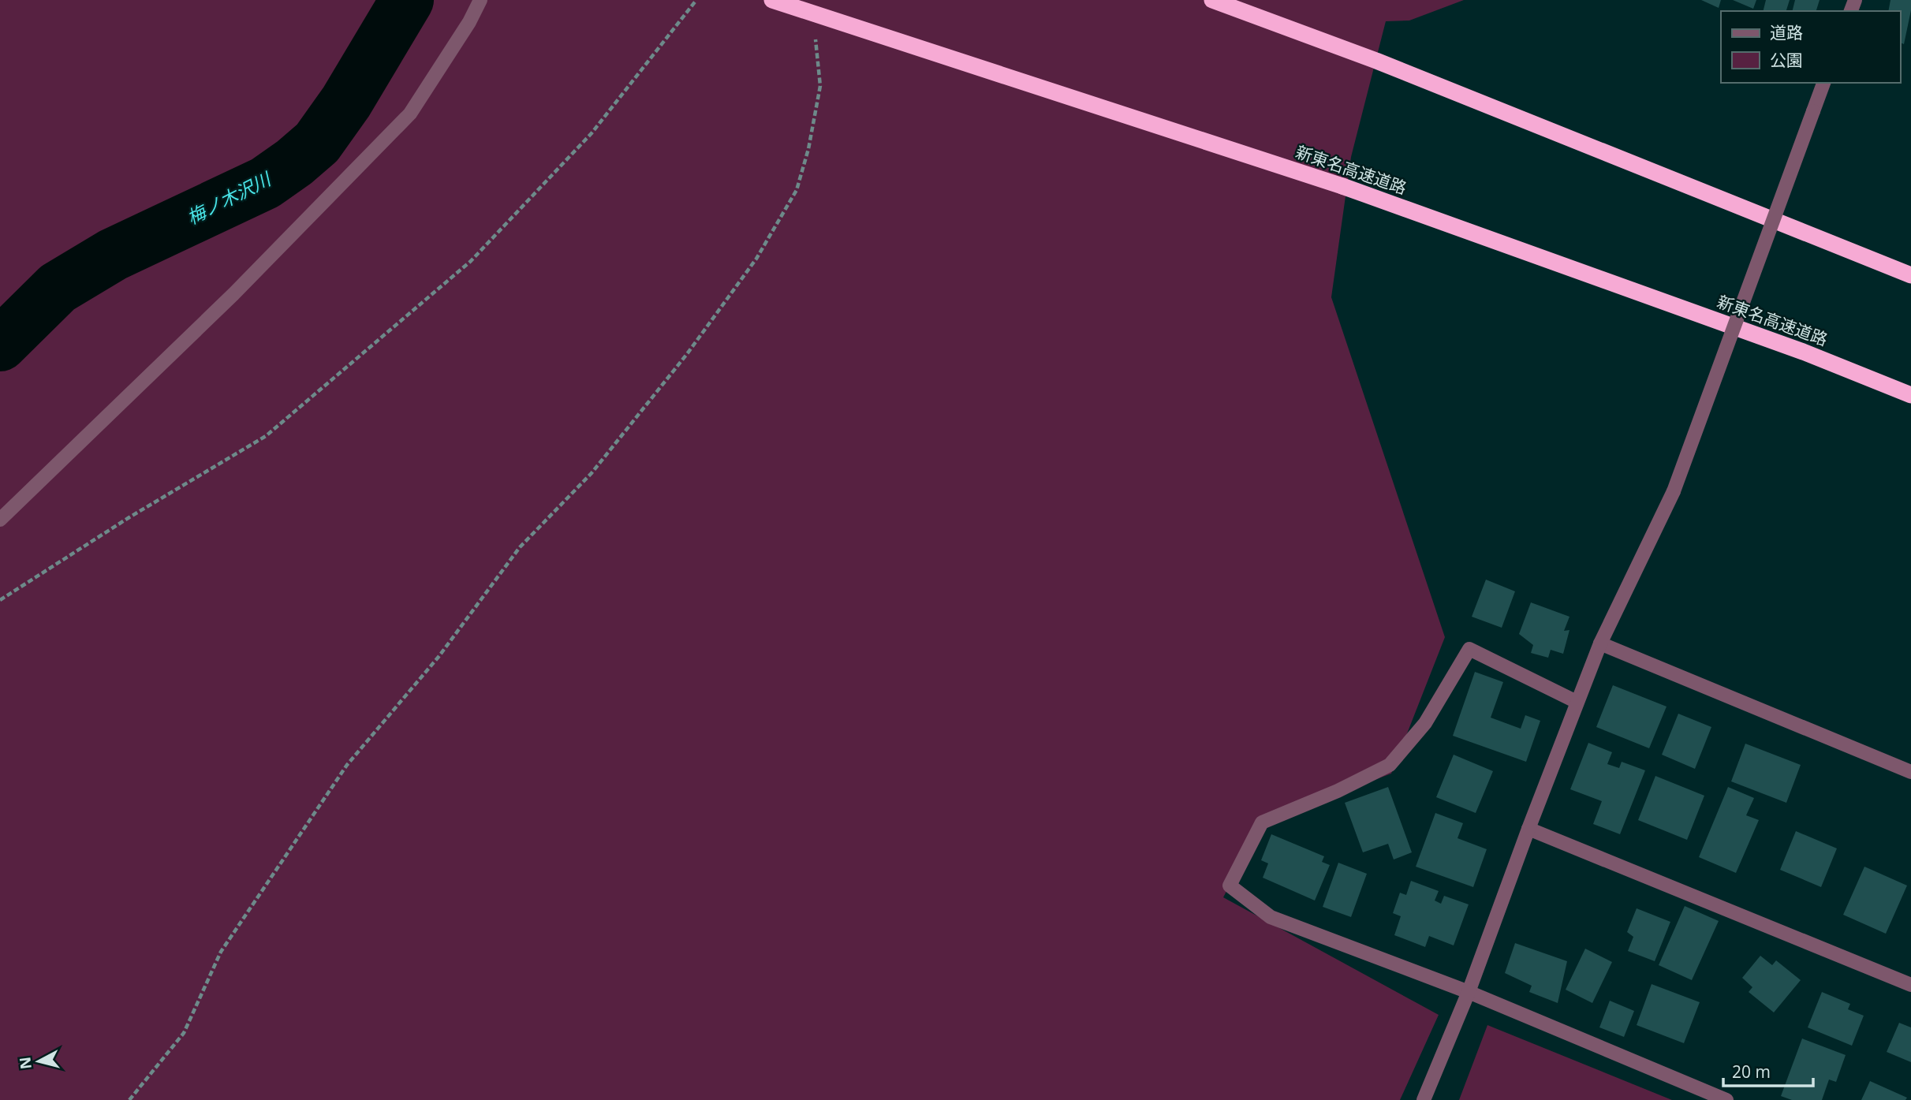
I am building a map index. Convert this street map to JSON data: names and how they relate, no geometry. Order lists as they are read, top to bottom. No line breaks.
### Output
{"streets":{"highway":["新東名高速道路"]},"water":["梅ノ木沢川"],"legend":["道路","公園"],"scale_bar":"20 m","north":"left"}
